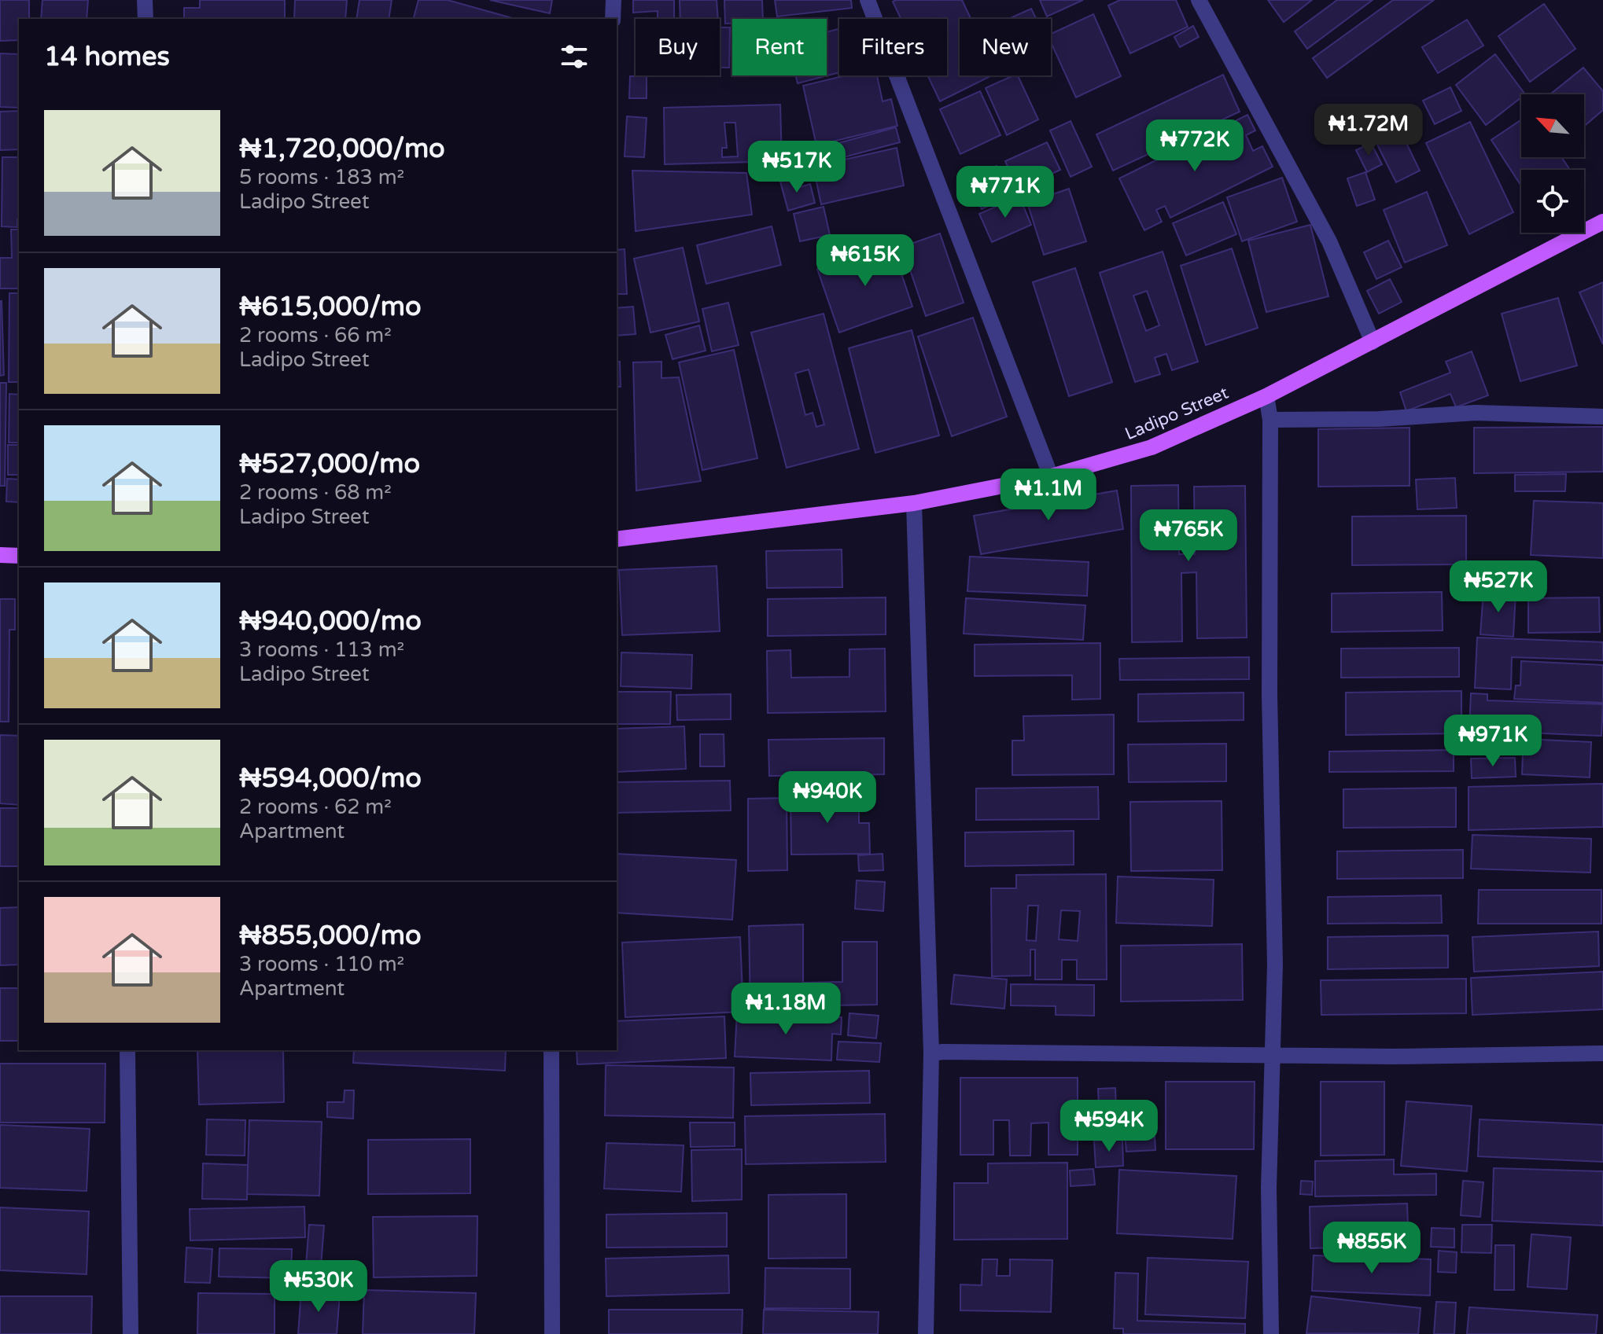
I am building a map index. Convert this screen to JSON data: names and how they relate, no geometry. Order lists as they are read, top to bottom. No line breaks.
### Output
{"streets":{"main road":["Ladipo Street"]},"north":"top left","page":{"chip":["Buy","Rent","Filters","New"],"heading":"14 homes","list":[{"name":"₦1,720,000/mo","note":"5 rooms · 183 m² · Ladipo Street"},{"name":"₦615,000/mo","note":"2 rooms · 66 m² · Ladipo Street"},{"name":"₦527,000/mo","note":"2 rooms · 68 m² · Ladipo Street"},{"name":"₦940,000/mo","note":"3 rooms · 113 m² · Ladipo Street"},{"name":"₦594,000/mo","note":"2 rooms · 62 m² · Apartment"},{"name":"₦855,000/mo","note":"3 rooms · 110 m² · Apartment"}],"price":["₦1.72M","₦772K","₦517K","₦771K","₦615K","₦1.1M","₦765K","₦527K","₦971K","₦940K","₦1.18M","₦594K","₦855K","₦530K"]}}
